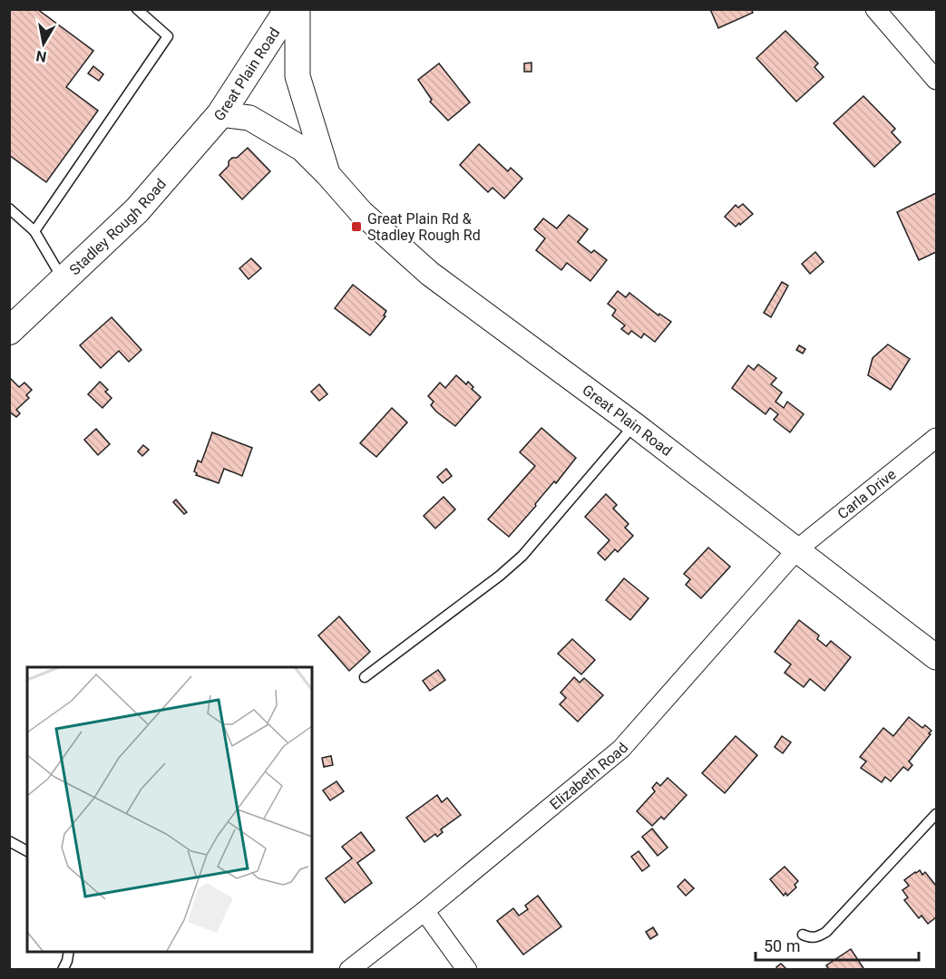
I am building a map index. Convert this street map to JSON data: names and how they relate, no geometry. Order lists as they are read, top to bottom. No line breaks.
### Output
{"streets":{"main road":["Great Plain Road","Stadley Rough Road"],"street":["Carla Drive","Elizabeth Road"]},"crossings":[["Great Plain Road","Stadley Rough Road"],["Great Plain Road","Carla Drive"],["Great Plain Road","Elizabeth Road"],["Carla Drive","Elizabeth Road"]],"places":{"transit":["Great Plain Rd & Stadley Rough Rd"]},"scale_bar":"50 m","north":"bottom"}
